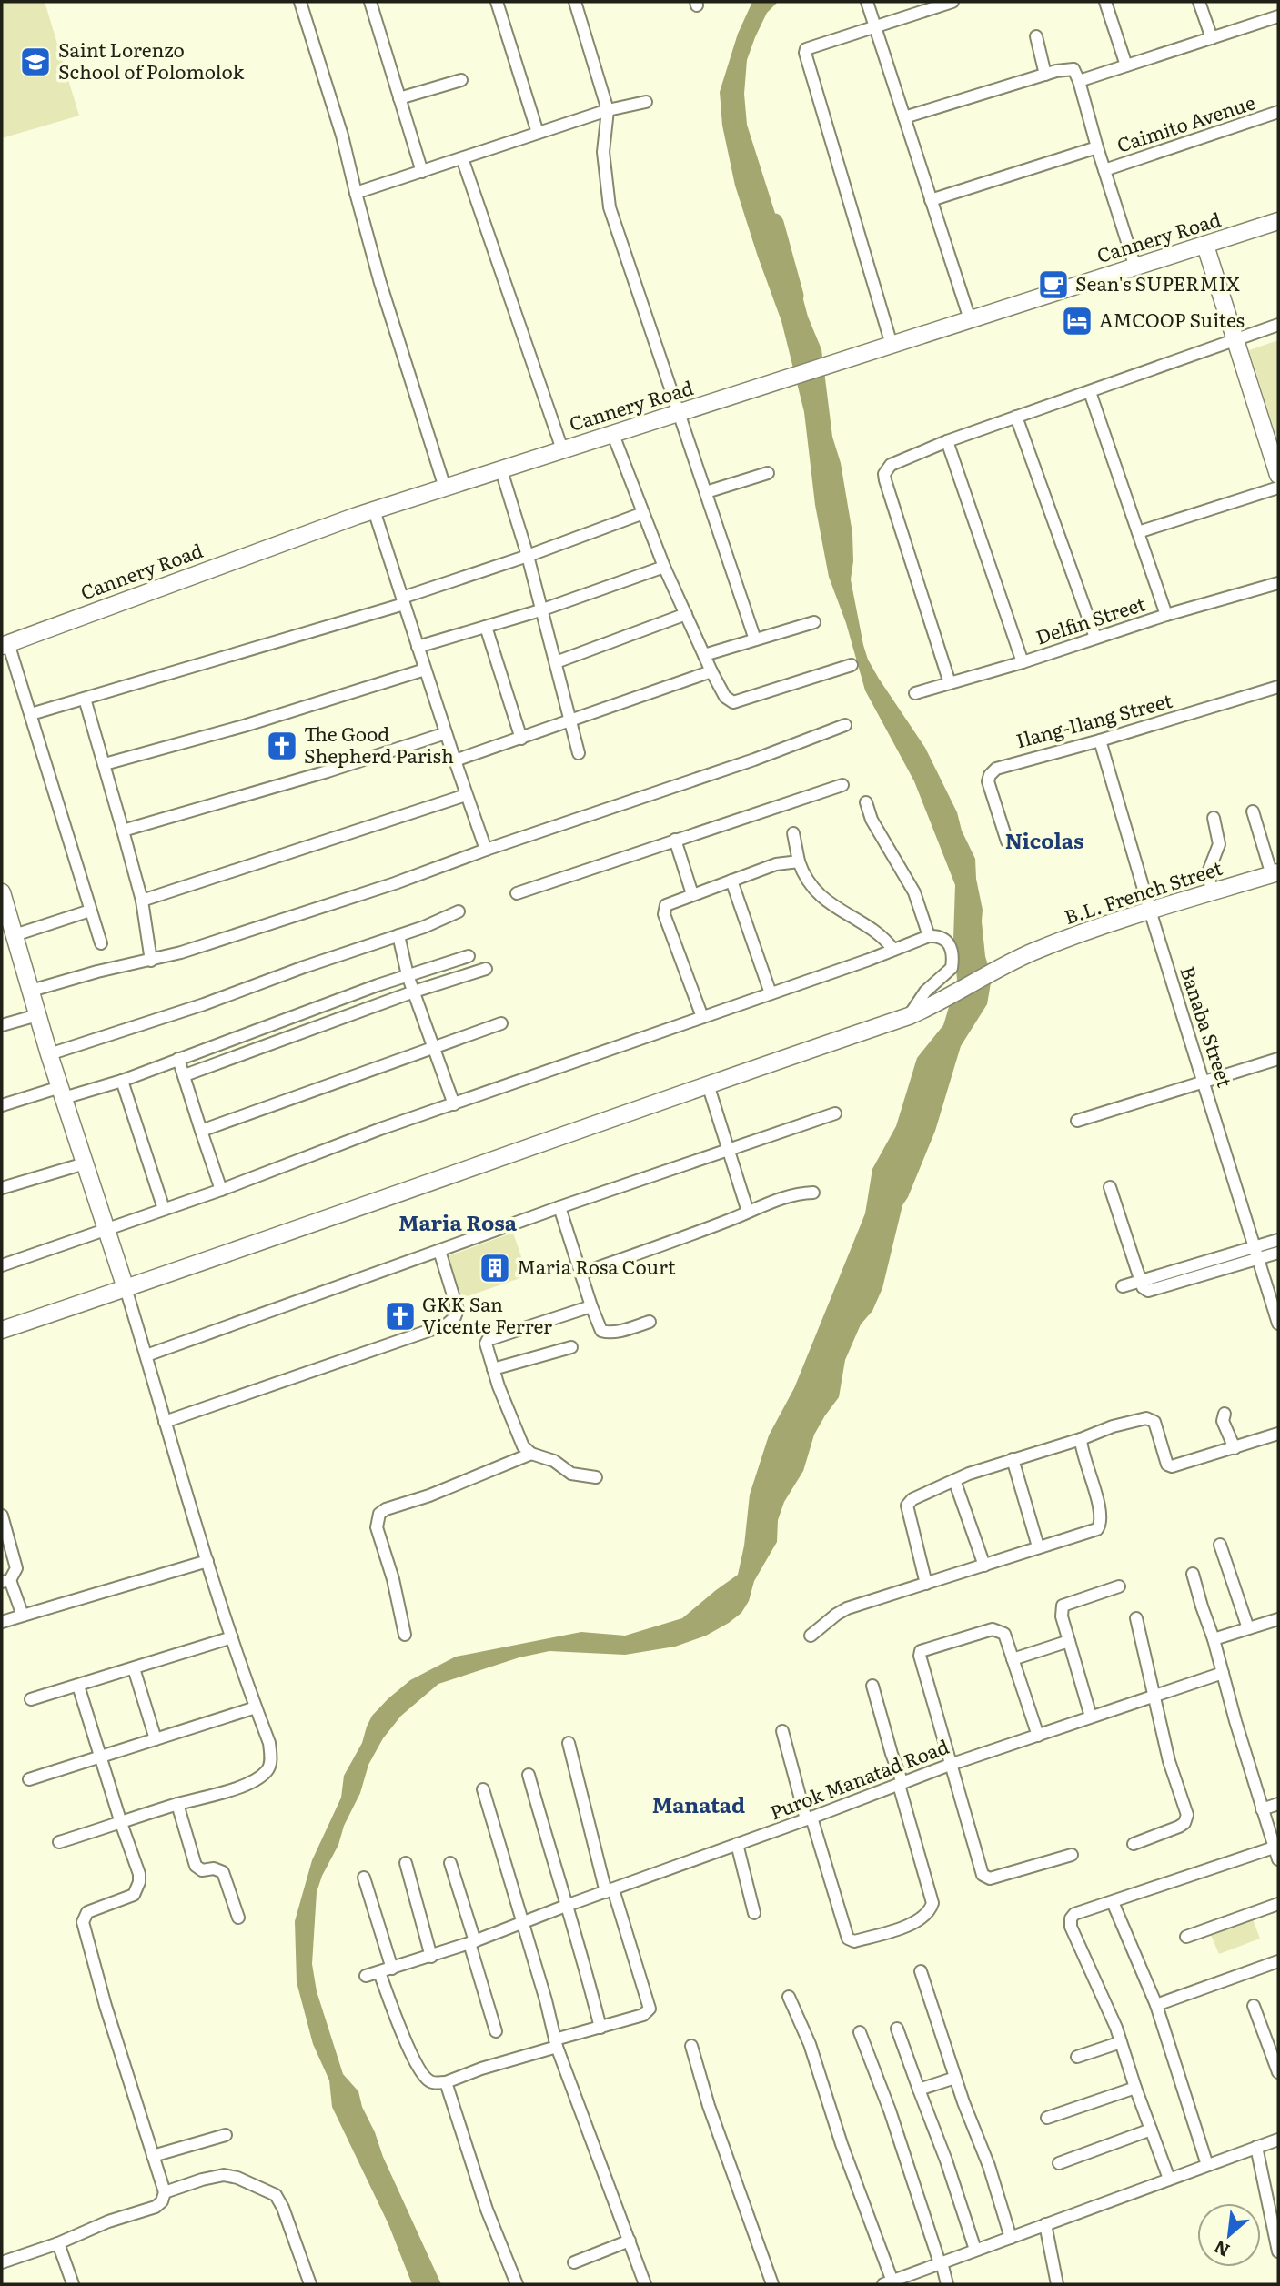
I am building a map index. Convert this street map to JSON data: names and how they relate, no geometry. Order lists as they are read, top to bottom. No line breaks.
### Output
{"streets":{"street":["Caimito Avenue","Cannery Road","Delfin Street","Ilang-Ilang Street","B.L. French Street","Banaba Street","Purok Manatad Road"]},"crossings":[["Ilang-Ilang Street","Banaba Street"],["B.L. French Street","Banaba Street"]],"districts":["Nicolas","Maria Rosa","Manatad"],"places":{"school or university":["Saint Lorenzo School of Polomolok"],"cafe":["Sean's SUPERMIX"],"hotel":["AMCOOP Suites"],"church":["The Good Shepherd Parish","GKK San Vicente Ferrer"],"building":["Maria Rosa Court"]},"north":"bottom left"}
